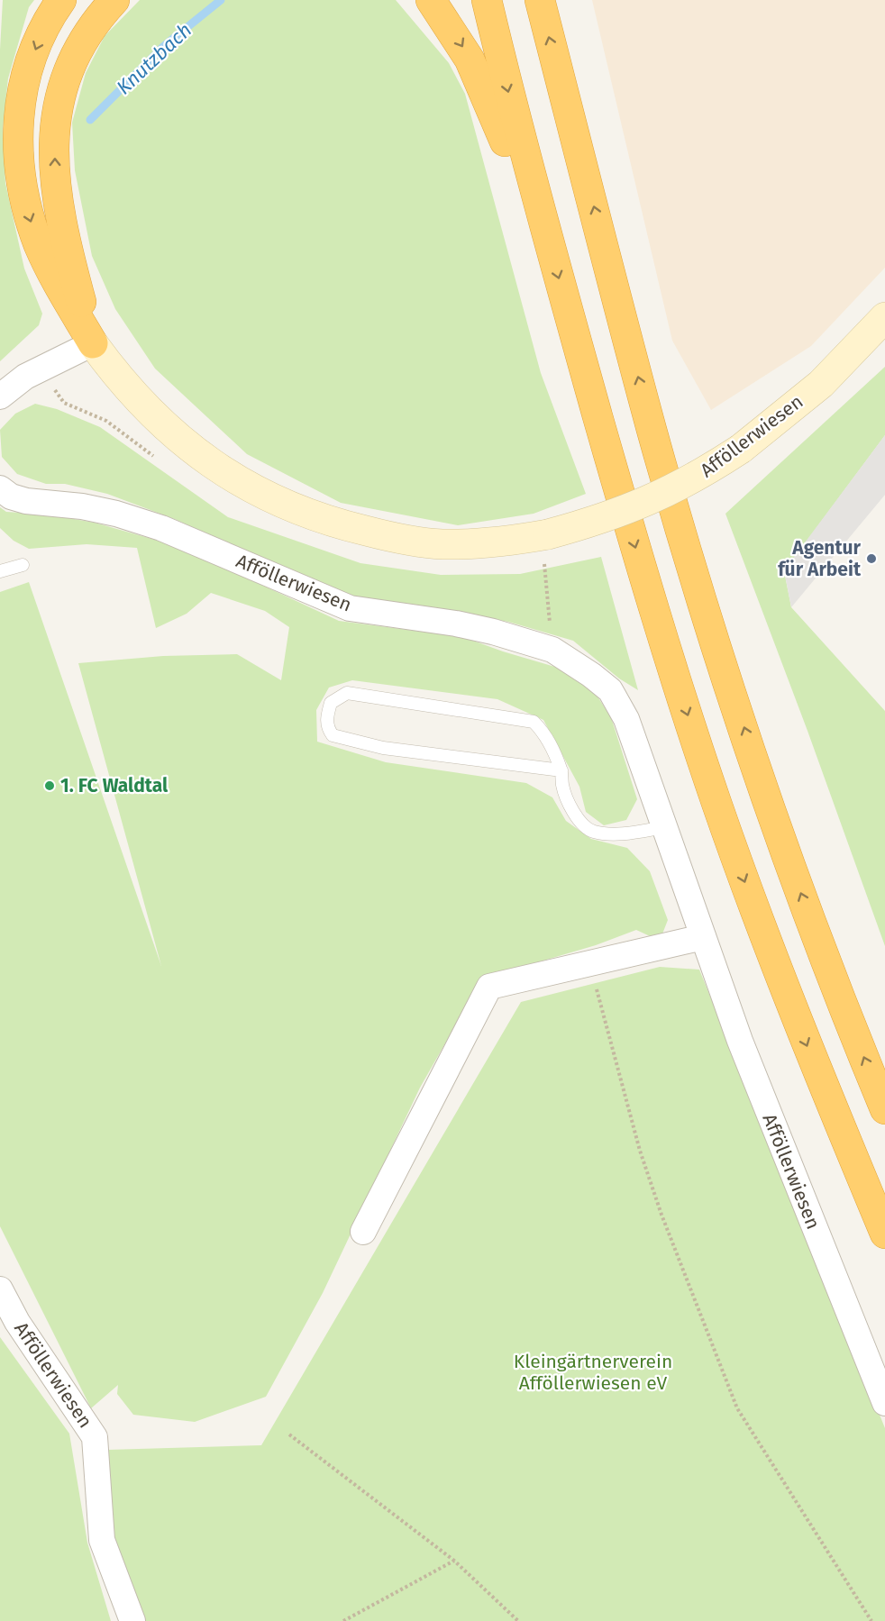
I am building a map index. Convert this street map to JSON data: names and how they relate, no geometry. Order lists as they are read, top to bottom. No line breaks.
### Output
{"streets":{"main road":["Afföllerwiesen"]},"water":["Knutzbach"],"parks":["Kleingärtnerverein Afföllerwiesen eV"],"places":["Agentur für Arbeit","1. FC Waldtal"]}
